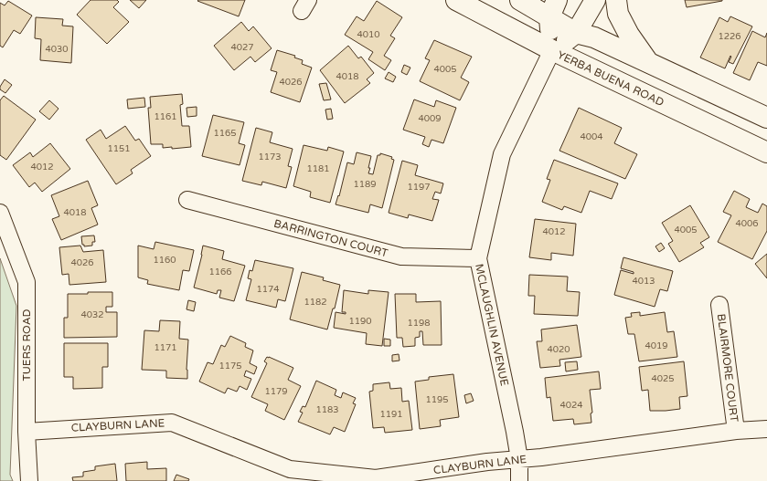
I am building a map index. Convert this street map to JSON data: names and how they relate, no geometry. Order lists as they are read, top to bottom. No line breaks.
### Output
{"streets":{"main road":["YERBA BUENA ROAD","MCLAUGHLIN AVENUE"],"street":["BARRINGTON COURT","TUERS ROAD","BLAIRMORE COURT","CLAYBURN LANE"]},"crossings":[["YERBA BUENA ROAD","MCLAUGHLIN AVENUE"],["BARRINGTON COURT","MCLAUGHLIN AVENUE"],["MCLAUGHLIN AVENUE","CLAYBURN LANE"],["TUERS ROAD","CLAYBURN LANE"],["BLAIRMORE COURT","CLAYBURN LANE"]],"house_numbers":["4010","1226","4027","4030","4005","4018","4026","1161","4009","1165","4004","1151","1173","4012","1181","1189","1197","4018","4006","4005","4012","1160","4026","1166","4013","1174","1182","4032","1190","1198","4019","1171","4020","1175","4025","1179","1195","4024","1183","1191"]}
